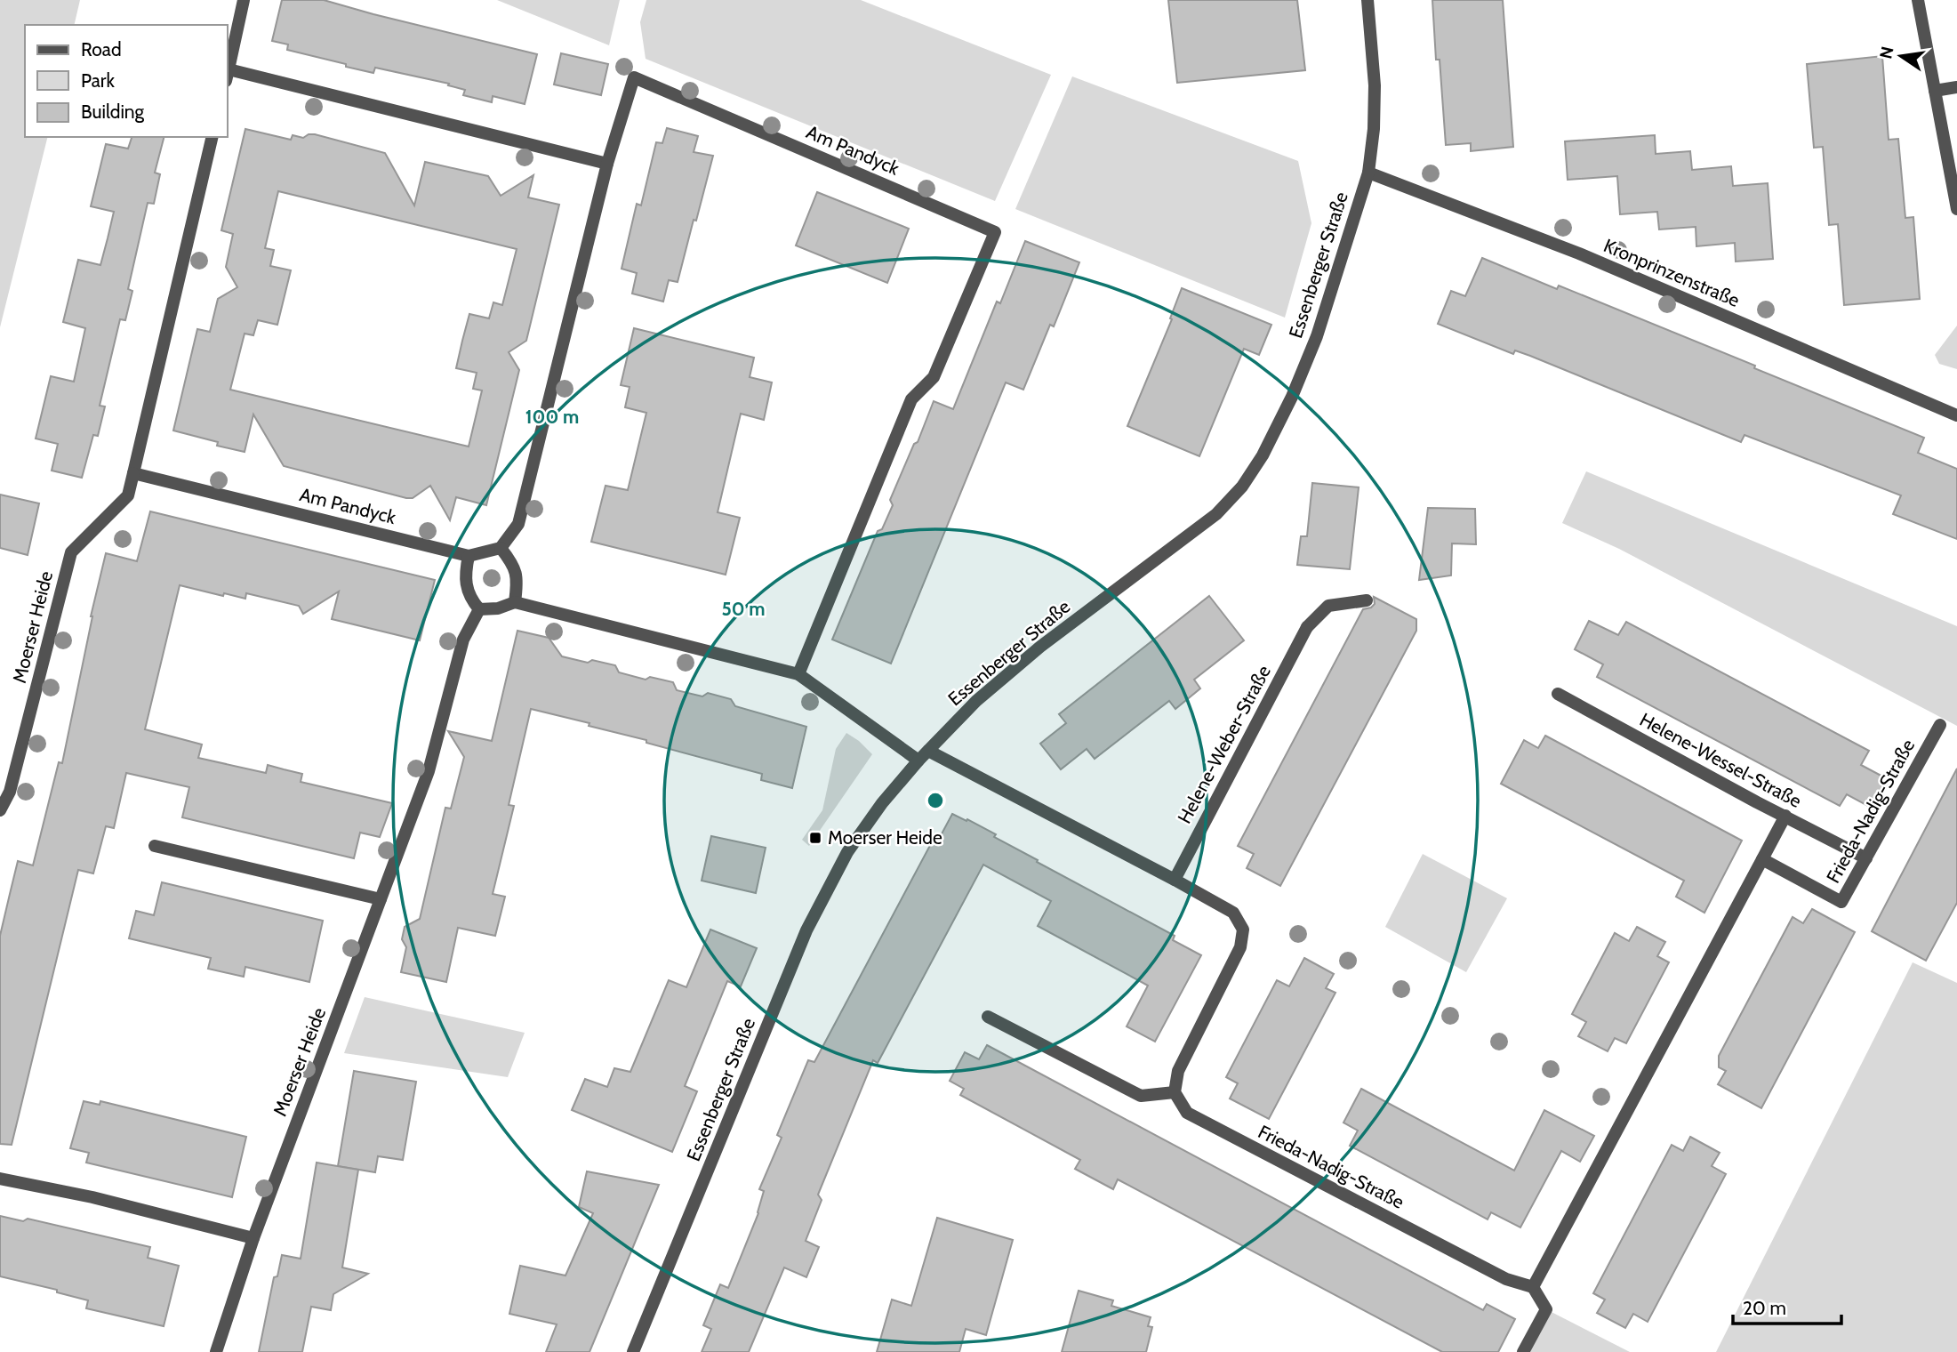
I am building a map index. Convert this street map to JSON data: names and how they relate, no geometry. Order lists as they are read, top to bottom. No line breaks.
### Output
{"streets":{"street":["Am Pandyck","Essenberger Straße","Kronprinzenstraße","Moerser Heide","Helene-Weber-Straße","Helene-Wessel-Straße","Frieda-Nadig-Straße"]},"crossings":[["Am Pandyck","Moerser Heide"],["Essenberger Straße","Kronprinzenstraße"],["Helene-Wessel-Straße","Frieda-Nadig-Straße"]],"places":{"transit":["Moerser Heide"]},"legend":["Road","Park","Building"],"scale_bar":"20 m","north":"left","rings":["100 m","50 m"]}
